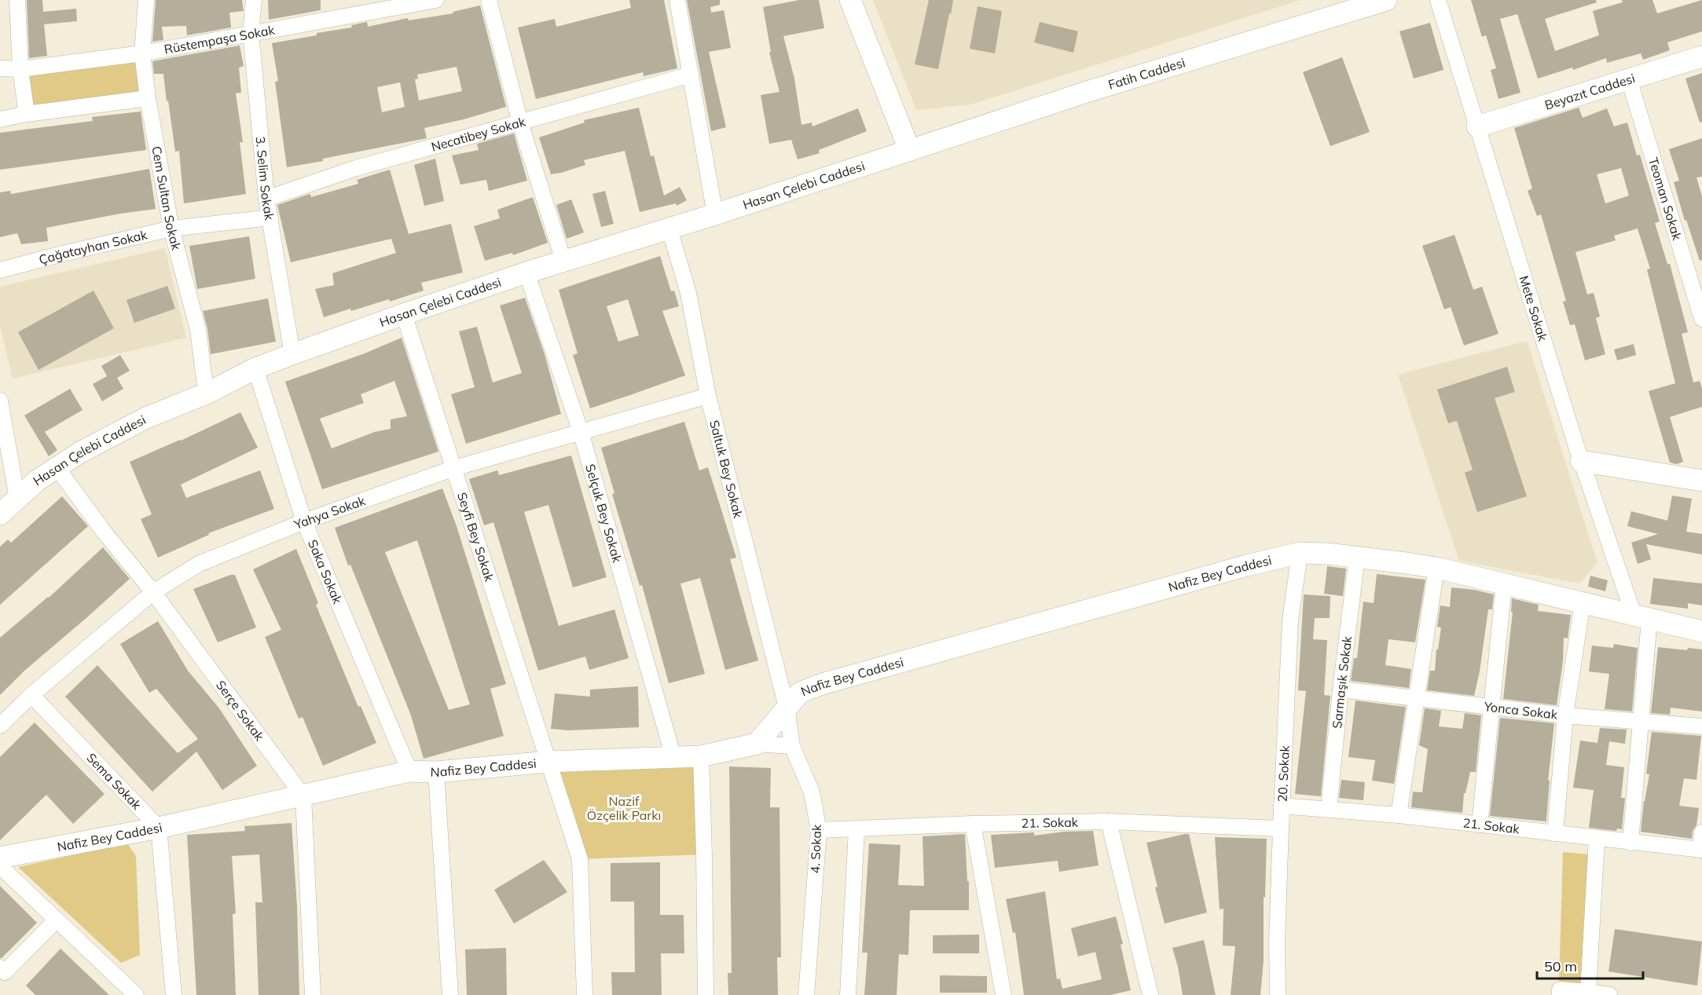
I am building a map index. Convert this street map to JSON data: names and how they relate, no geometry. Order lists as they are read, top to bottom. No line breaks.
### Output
{"streets":{"street":["Rüstempaşa Sokak","Fatih Caddesi","Beyazıt Caddesi","Necatibey Sokak","3. Selim Sokak","Hasan Çelebi Caddesi","Cem Sultan Sokak","Teoman Sokak","Çağatayhan Sokak","Mete Sokak","Saltuk Bey Sokak","Yahya Sokak","Selçuk Bey Sokak","Seyfi Bey Sokak","Saka Sokak","Nafiz Bey Caddesi","Sarmaşık Sokak","Serçe Sokak","Yonca Sokak","20. Sokak","Sema Sokak","21. Sokak","4. Sokak"]},"crossings":[["Rüstempaşa Sokak","3. Selim Sokak"],["Rüstempaşa Sokak","Cem Sultan Sokak"],["Fatih Caddesi","Hasan Çelebi Caddesi"],["Beyazıt Caddesi","Teoman Sokak"],["Beyazıt Caddesi","Mete Sokak"],["Necatibey Sokak","3. Selim Sokak"],["3. Selim Sokak","Hasan Çelebi Caddesi"],["3. Selim Sokak","Çağatayhan Sokak"],["Hasan Çelebi Caddesi","Cem Sultan Sokak"],["Hasan Çelebi Caddesi","Saltuk Bey Sokak"],["Hasan Çelebi Caddesi","Selçuk Bey Sokak"],["Hasan Çelebi Caddesi","Seyfi Bey Sokak"],["Hasan Çelebi Caddesi","Saka Sokak"],["Hasan Çelebi Caddesi","Serçe Sokak"],["Cem Sultan Sokak","Çağatayhan Sokak"],["Mete Sokak","Nafiz Bey Caddesi"],["Saltuk Bey Sokak","Yahya Sokak"],["Saltuk Bey Sokak","Nafiz Bey Caddesi"],["Saltuk Bey Sokak","4. Sokak"],["Yahya Sokak","Selçuk Bey Sokak"],["Yahya Sokak","Seyfi Bey Sokak"],["Yahya Sokak","Saka Sokak"],["Yahya Sokak","Serçe Sokak"],["Yahya Sokak","Sema Sokak"],["Selçuk Bey Sokak","Nafiz Bey Caddesi"],["Seyfi Bey Sokak","Nafiz Bey Caddesi"],["Saka Sokak","Nafiz Bey Caddesi"],["Nafiz Bey Caddesi","Sarmaşık Sokak"],["Nafiz Bey Caddesi","Serçe Sokak"],["Nafiz Bey Caddesi","20. Sokak"],["Nafiz Bey Caddesi","Sema Sokak"],["Nafiz Bey Caddesi","4. Sokak"],["Sarmaşık Sokak","Yonca Sokak"],["Sarmaşık Sokak","21. Sokak"],["20. Sokak","21. Sokak"],["21. Sokak","4. Sokak"]],"parks":["Nazif Özçelik Parkı"],"scale_bar":"50 m"}
